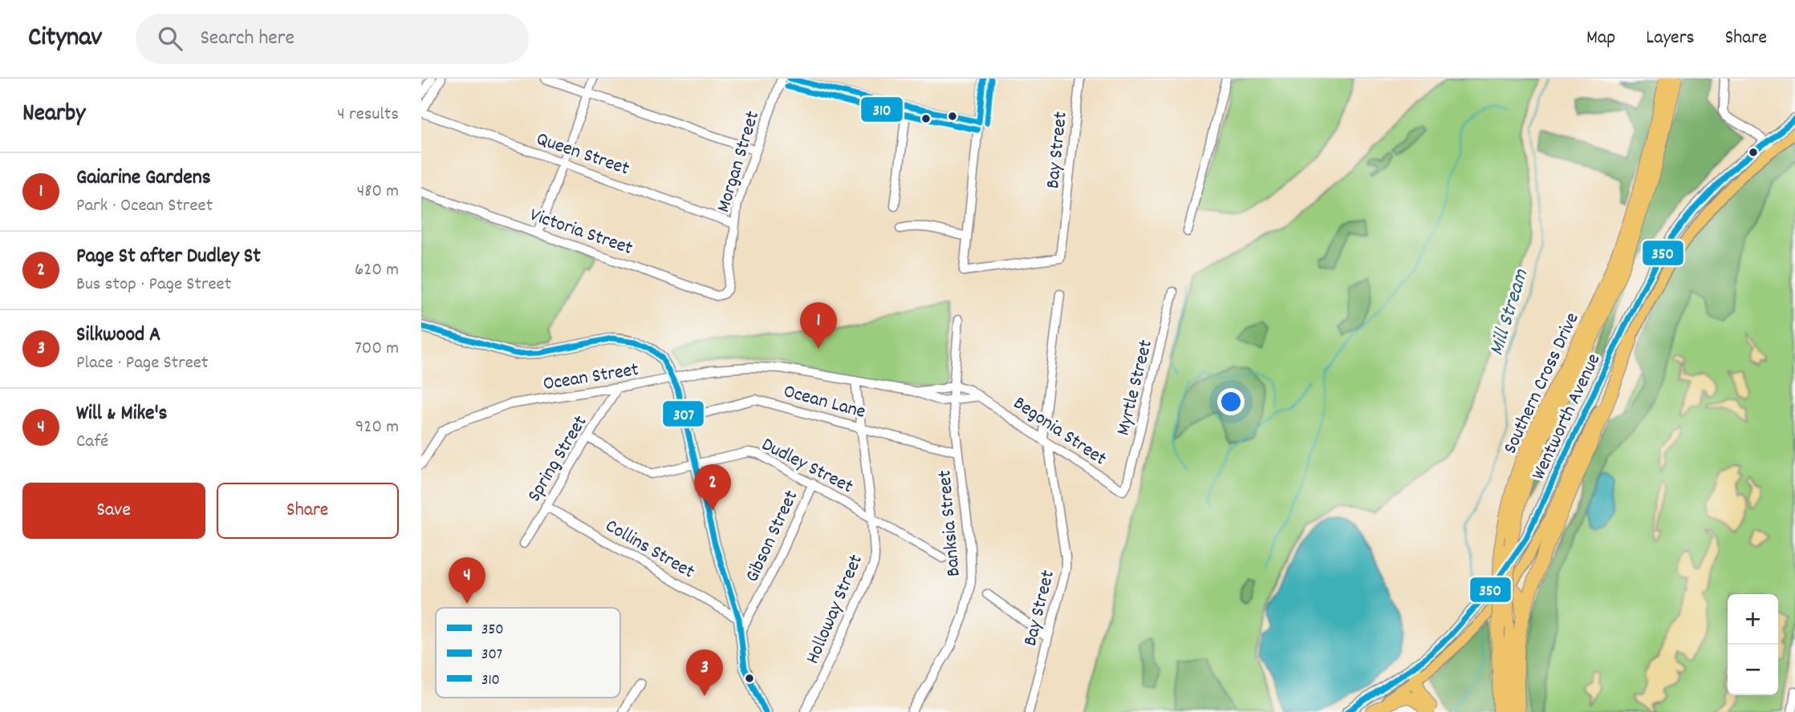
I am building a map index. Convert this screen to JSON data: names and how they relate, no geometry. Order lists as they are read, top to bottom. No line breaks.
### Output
{"streets":{"highway":["Southern Cross Drive"],"main road":["Wentworth Avenue"],"street":["Bay Street","Queen Street","Morgan Street","Victoria Street","Ocean Street","Myrtle Street","Ocean Lane","Begonia Street","Spring Street","Dudley Street","Banksia Street","Gibson Street","Collins Street","Holloway Street"]},"crossings":[["Bay Street","Begonia Street"],["Queen Street","Morgan Street"],["Morgan Street","Victoria Street"],["Ocean Street","Begonia Street"],["Ocean Street","Spring Street"],["Ocean Street","Banksia Street"],["Ocean Street","Holloway Street"],["Myrtle Street","Begonia Street"],["Ocean Lane","Banksia Street"],["Ocean Lane","Holloway Street"],["Begonia Street","Banksia Street"],["Spring Street","Dudley Street"],["Spring Street","Collins Street"],["Dudley Street","Gibson Street"],["Dudley Street","Holloway Street"]],"water":["Mill Stream"],"lines":["transit line 307","transit line 310","transit line 350"],"legend":["350","307","310"],"page":{"header":"Citynav","search":"Search here","nav":["Map","Layers","Share"],"heading":["Nearby","4 results"],"list":[{"mark":"1","name":"Gaiarine Gardens","note":"Park · Ocean Street","value":"480 m"},{"mark":"2","name":"Page St after Dudley St","note":"Bus stop · Page Street","value":"620 m"},{"mark":"3","name":"Silkwood A","note":"Place · Page Street","value":"700 m"},{"mark":"4","name":"Will & Mike's","note":"Café","value":"920 m"}],"pins":["1","2","4","3"],"buttons":["Save","Share"],"map_buttons":["+","−"]}}
